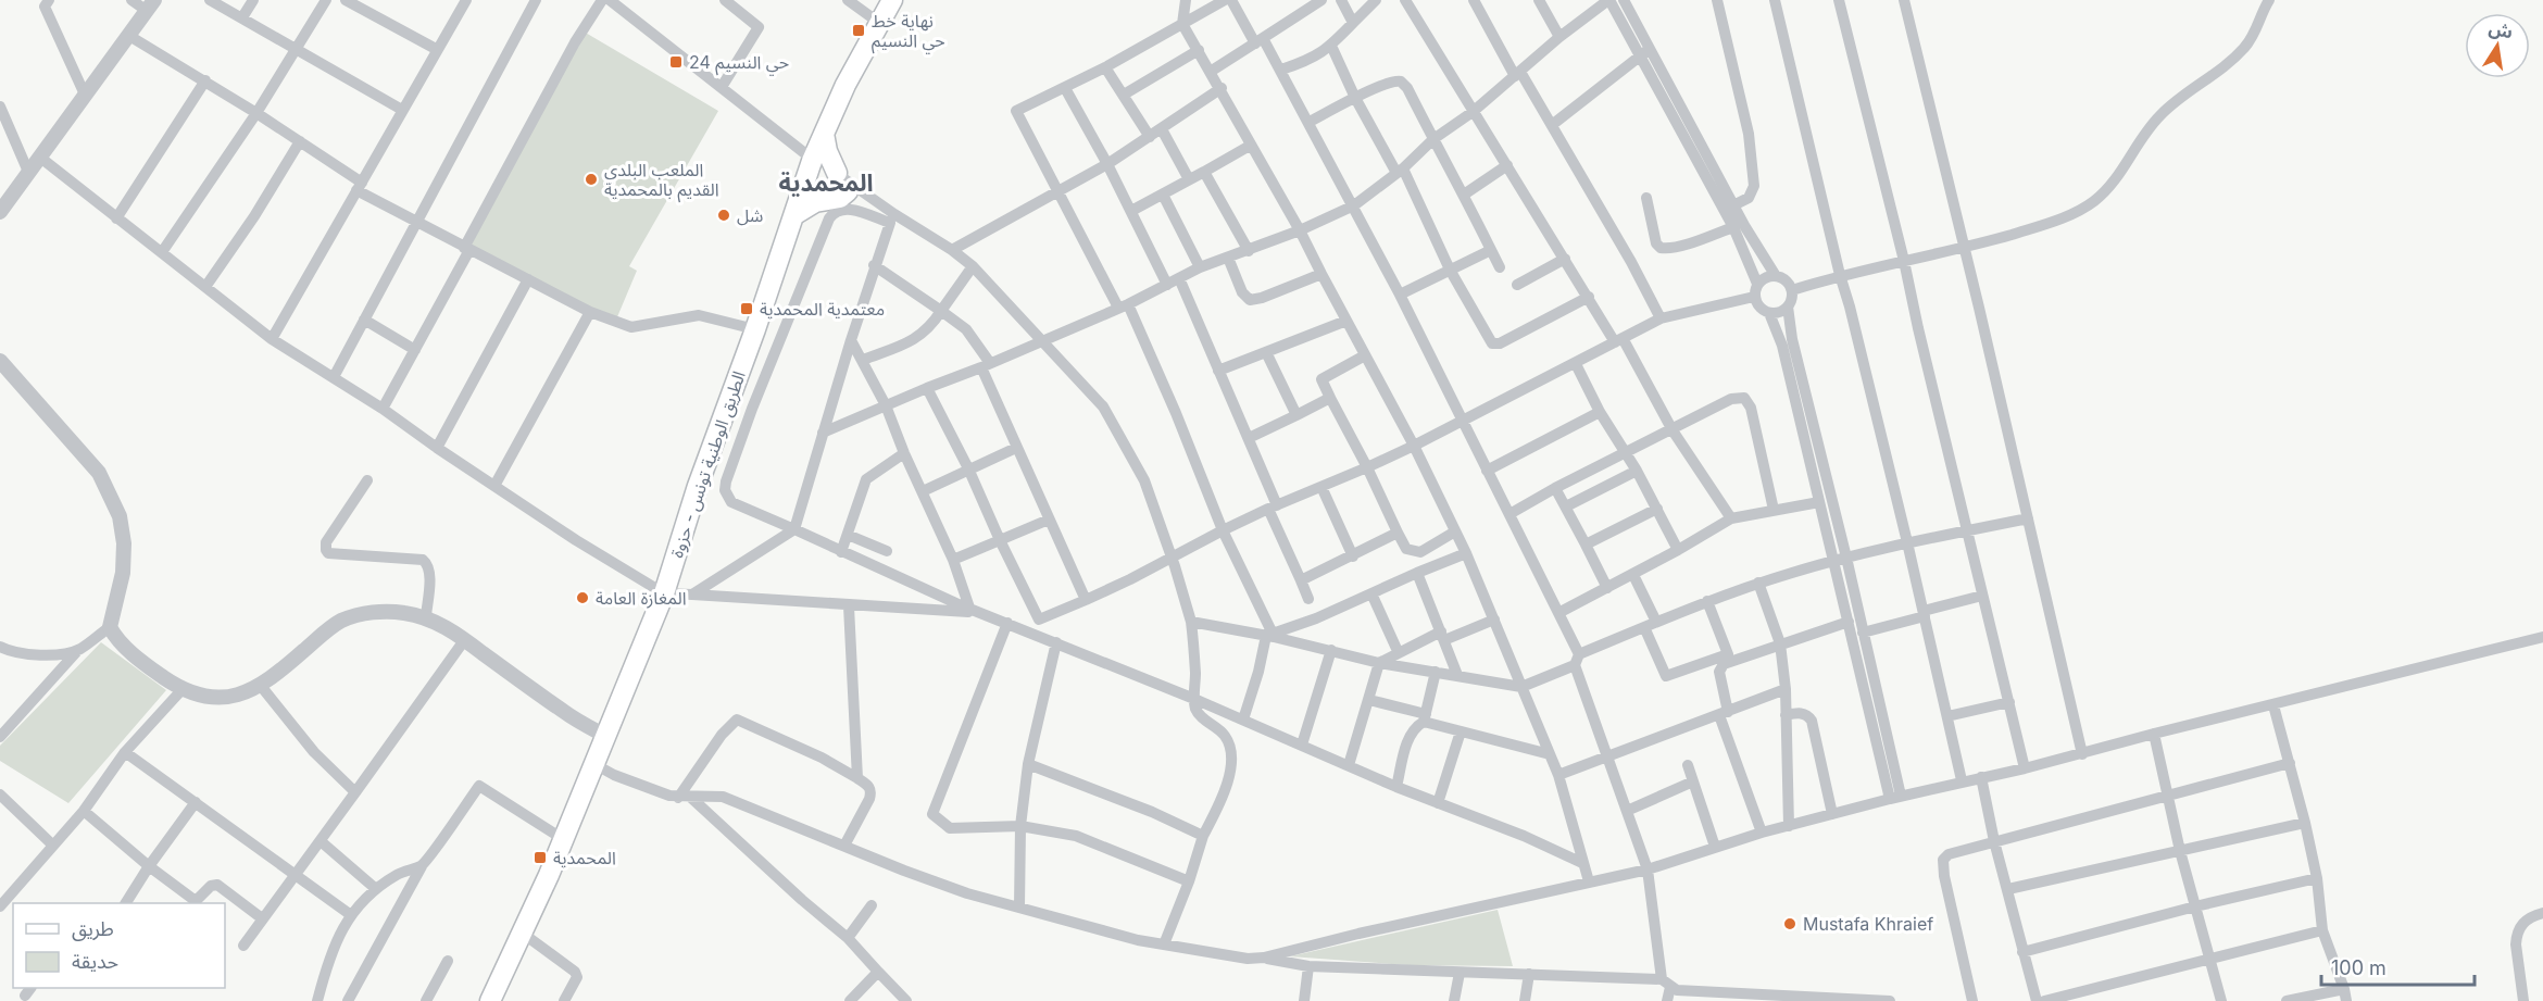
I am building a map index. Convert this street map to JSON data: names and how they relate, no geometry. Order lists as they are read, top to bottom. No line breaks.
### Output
{"streets":{"main road":["الطريق الوطنية تونس - حزوة"]},"districts":["المحمدية"],"places":{"transit":["نهاية خط حي النسيم","حي النسيم 24","معتمدية المحمدية","المحمدية"],"other":["الملعب البلدي القديم بالمحمدية","شل","المغازة العامة","Mustafa Khraief"]},"legend":["طريق","حديقة"],"scale_bar":"100 m","north":"top"}
